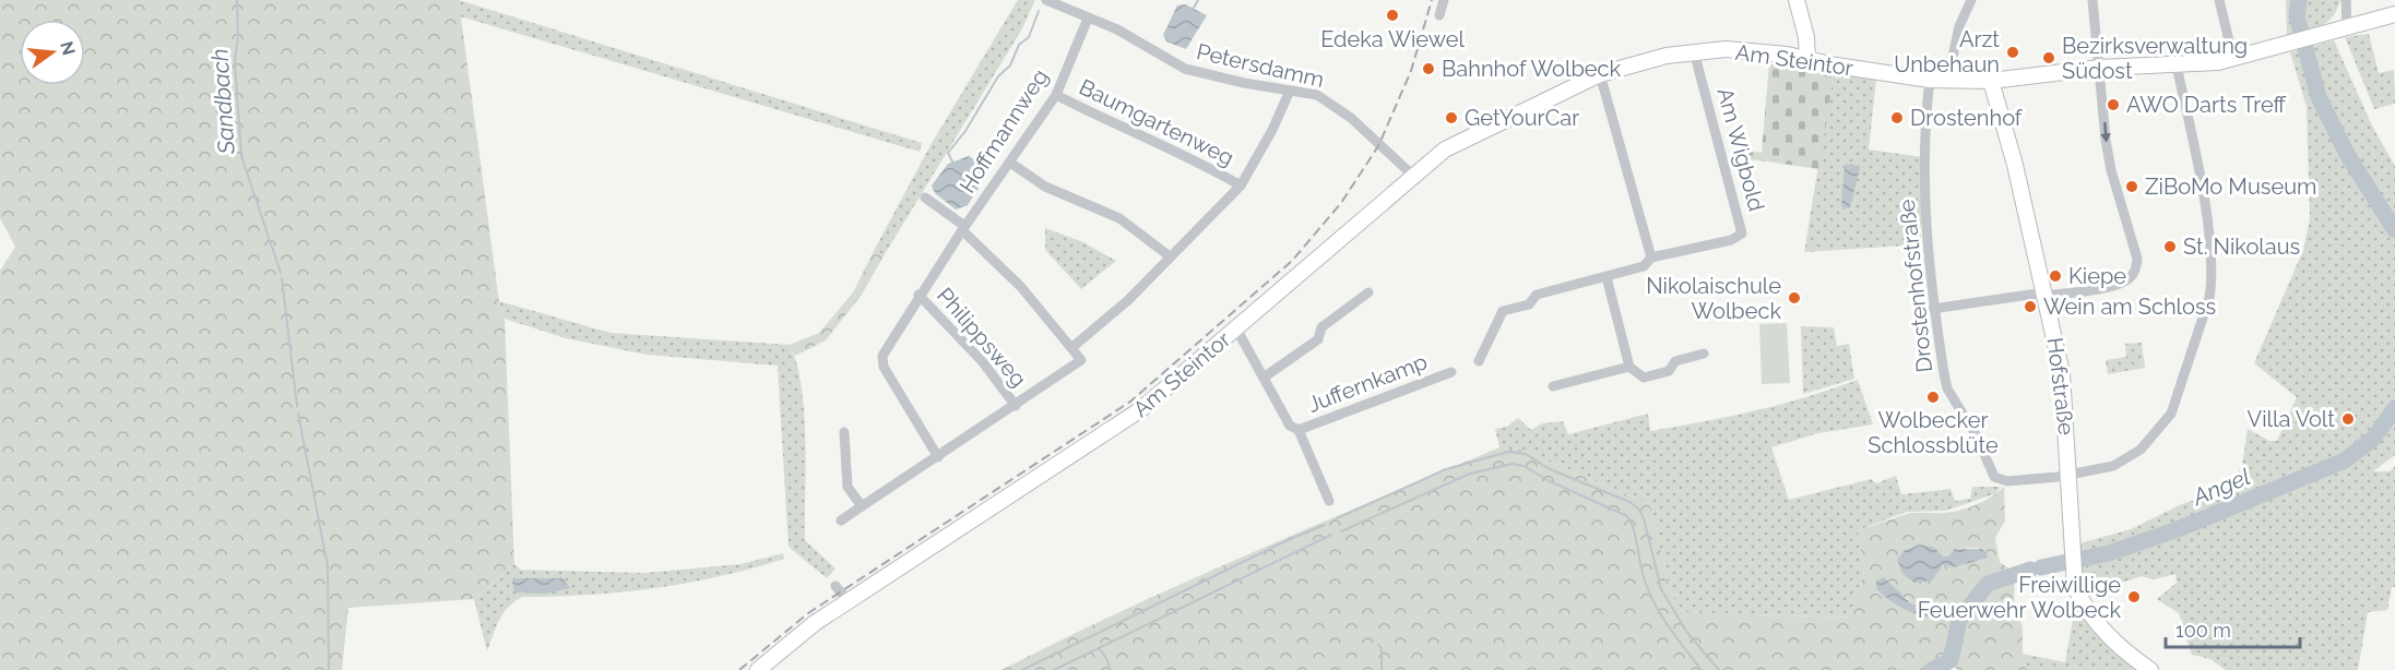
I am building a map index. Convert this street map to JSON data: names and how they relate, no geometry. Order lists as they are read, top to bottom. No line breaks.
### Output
{"streets":{"street":["Am Steintor","Petersdamm","Baumgartenweg","Hoffmannweg","Am Wigbold","Drostenhofstraße","Philippsweg","Juffernkamp","Hofstraße"]},"crossings":[["Am Steintor","Petersdamm"],["Am Steintor","Am Wigbold"],["Am Steintor","Drostenhofstraße"],["Am Steintor","Juffernkamp"],["Am Steintor","Hofstraße"],["Petersdamm","Hoffmannweg"],["Baumgartenweg","Hoffmannweg"],["Hoffmannweg","Philippsweg"],["Drostenhofstraße","Hofstraße"]],"water":["Sandbach","Angel"],"places":["Edeka Wiewel","Arzt Unbehaun","Bezirksverwaltung Südost","Bahnhof Wolbeck","AWO Darts Treff","GetYourCar","Drostenhof","ZiBoMo Museum","St. Nikolaus","Kiepe","Nikolaischule Wolbeck","Wein am Schloss","Wolbecker Schlossblüte","Villa Volt","Freiwillige Feuerwehr Wolbeck"],"scale_bar":"100 m","north":"right"}
